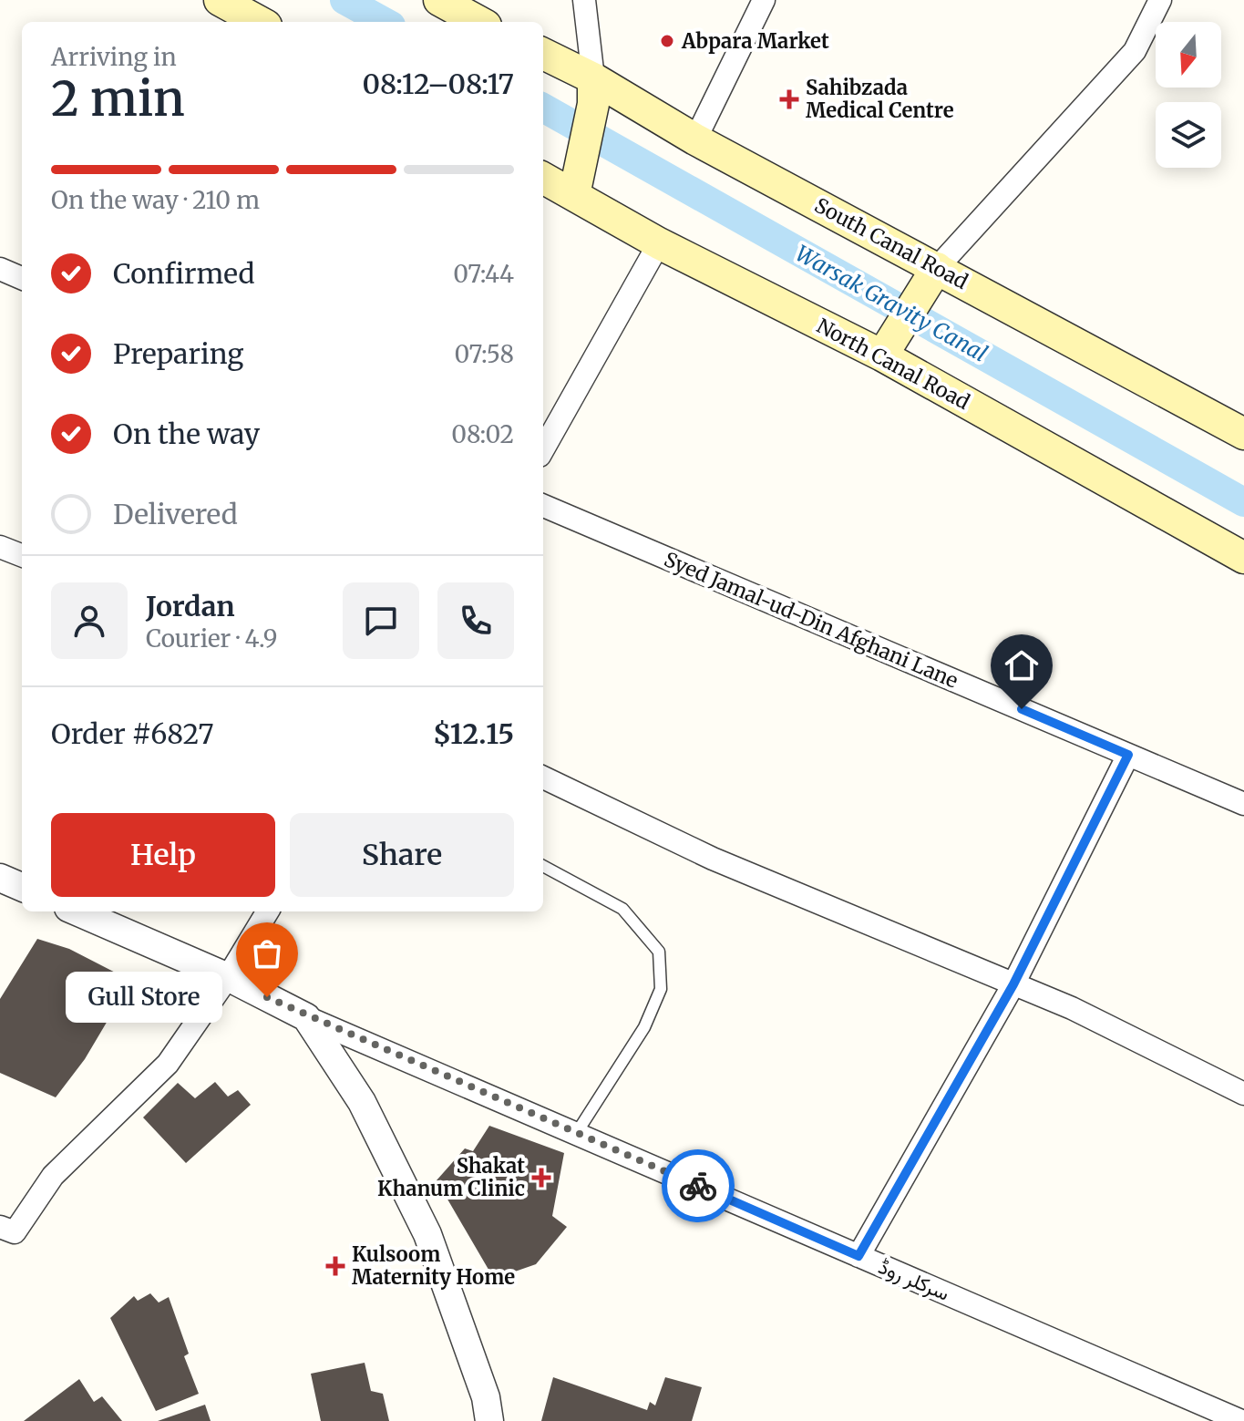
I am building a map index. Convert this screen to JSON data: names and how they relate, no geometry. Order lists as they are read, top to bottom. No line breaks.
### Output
{"streets":{"main road":["South Canal Road","North Canal Road"],"street":["Syed Jamal-ud-Din Afghani Lane","سرکلر روڈ"]},"water":["Warsak Gravity Canal"],"places":{"other":["Abpara Market","Gull Store"],"health":["Sahibzada Medical Centre","Shakat Khanum Clinic","Kulsoom Maternity Home"]},"north":"bottom","page":{"heading":["2 min","Arriving in","08:12–08:17"],"panel":["Jordan","Courier · 4.9","Order #6827","$12.15"],"bar":"On the way · 210 m","list":[["Confirmed","07:44"],["Preparing","07:58"],["On the way","08:02"],"Delivered"],"buttons":["Help","Share"],"bubble":"Gull Store"}}
